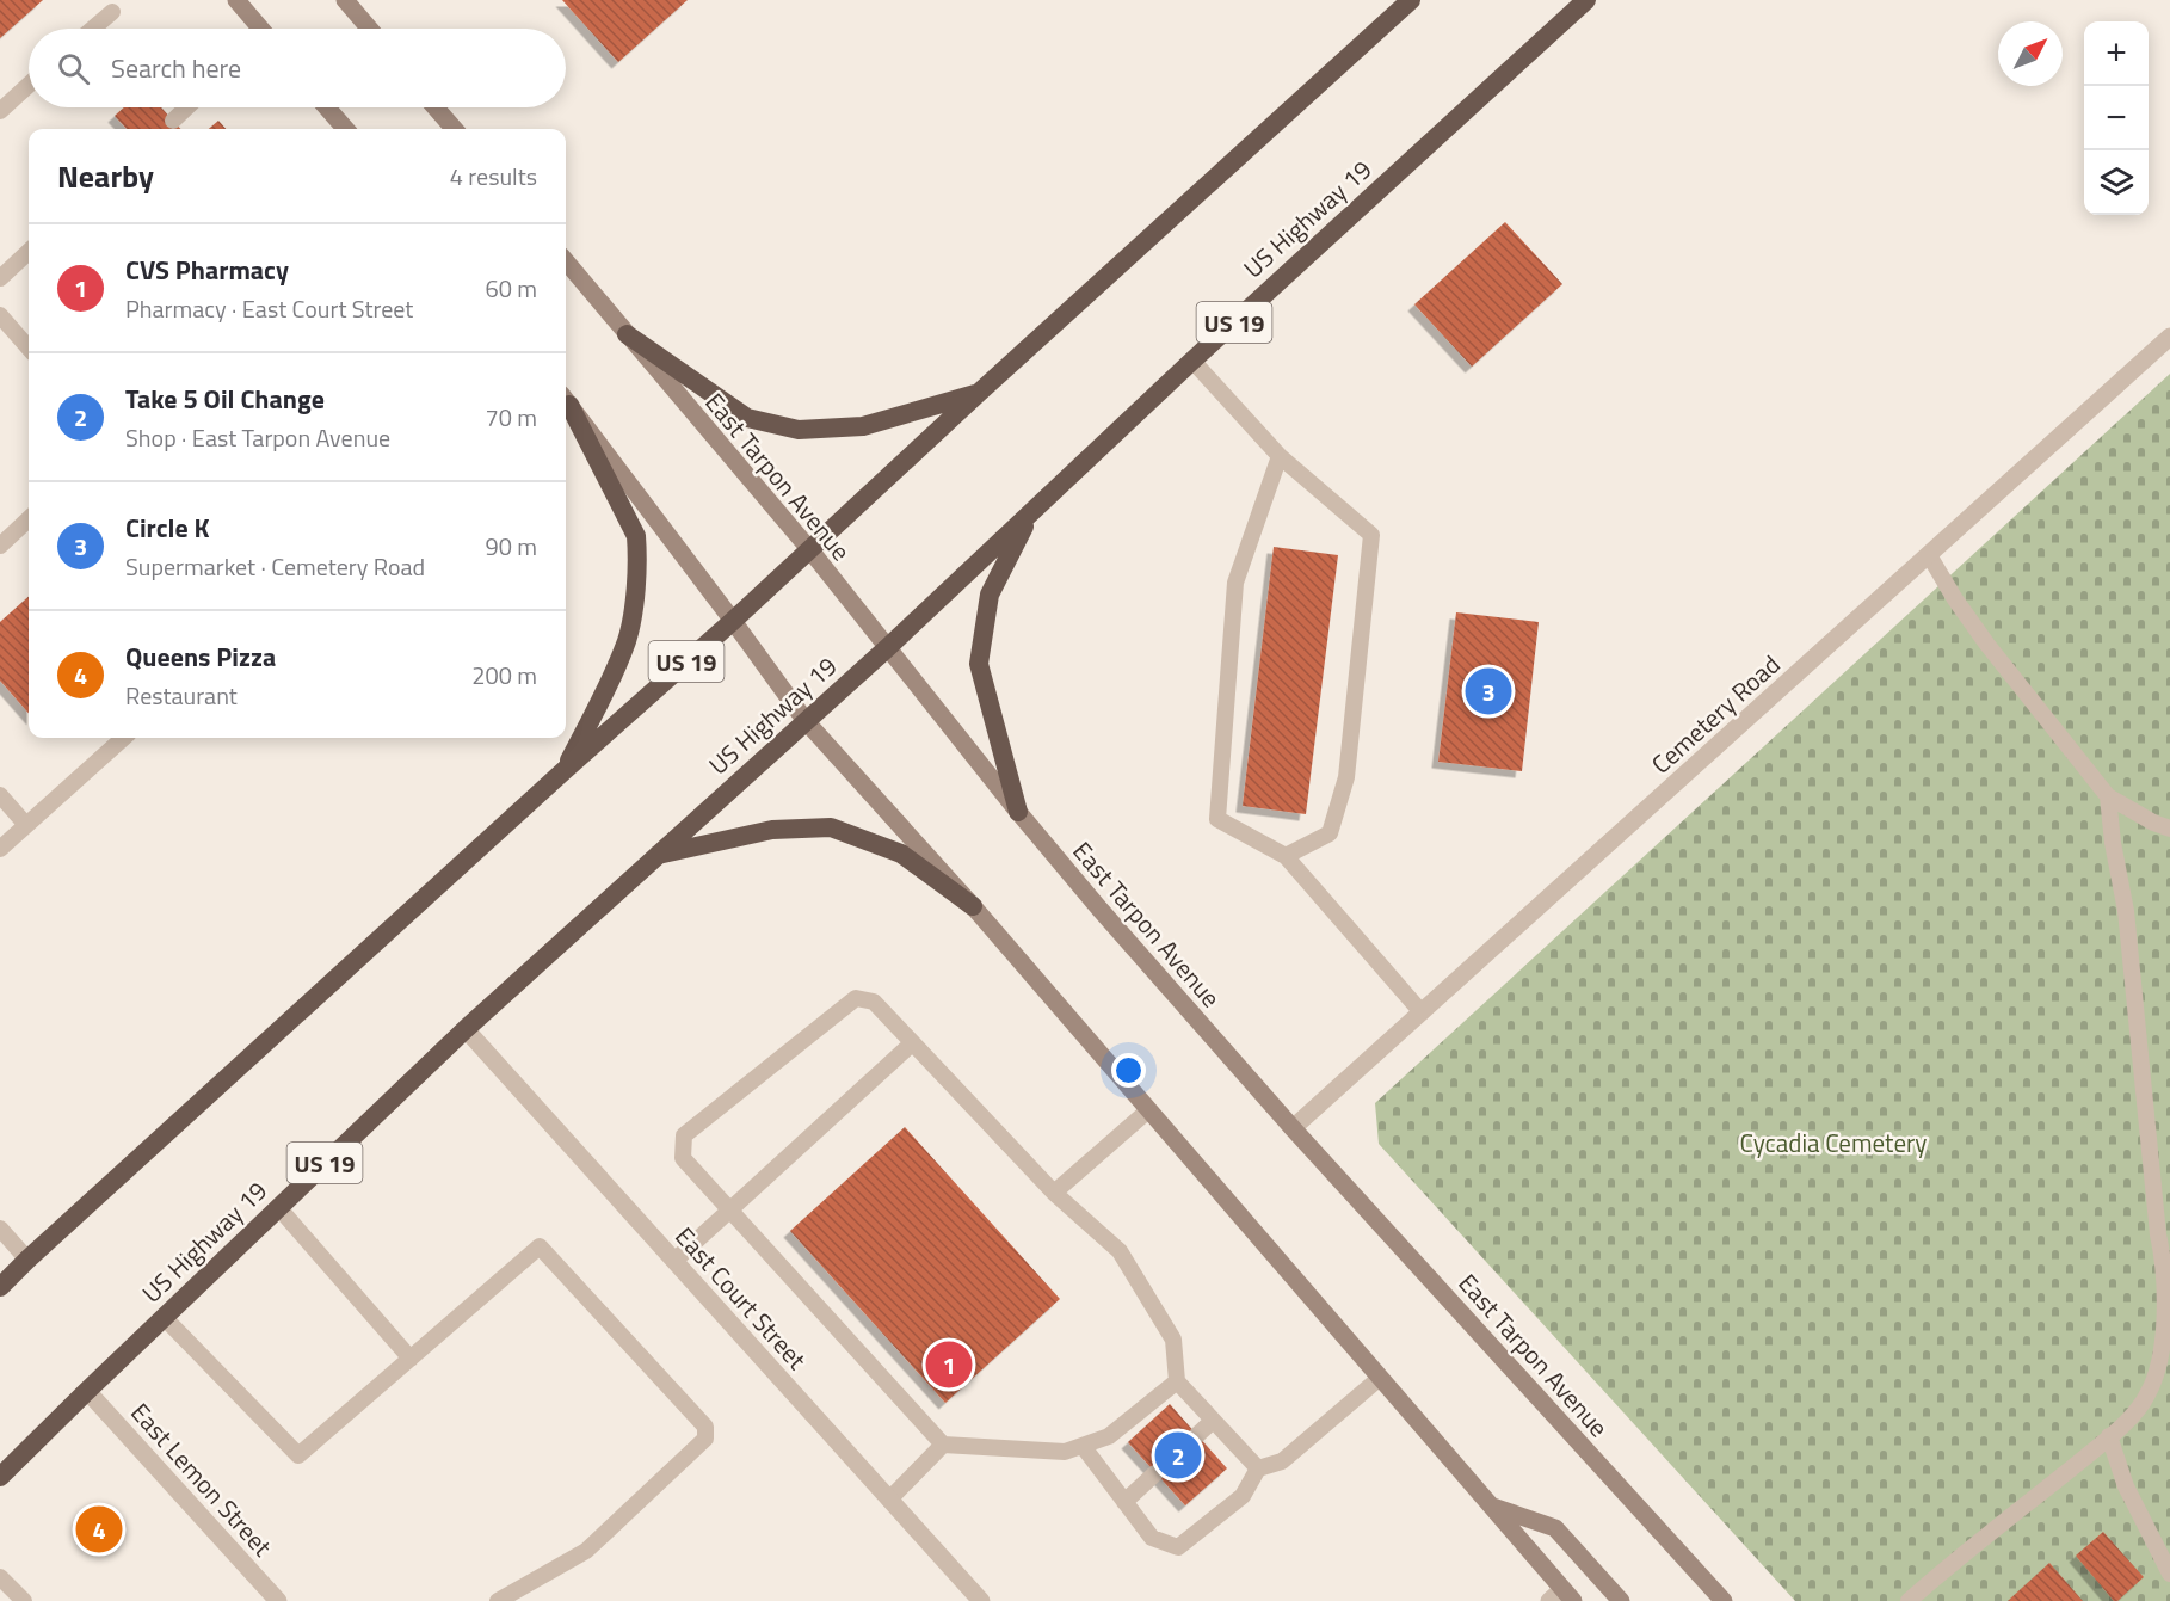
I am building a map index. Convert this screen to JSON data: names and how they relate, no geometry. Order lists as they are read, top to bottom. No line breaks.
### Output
{"streets":{"highway":["US Highway 19","US 19"],"main road":["East Tarpon Avenue"],"street":["Cemetery Road","East Court Street","East Lemon Street"]},"crossings":[["US Highway 19","East Tarpon Avenue"],["US Highway 19","East Court Street"],["US Highway 19","East Lemon Street"],["US 19","East Tarpon Avenue"],["East Tarpon Avenue","Cemetery Road"]],"parks":["Cycadia Cemetery"],"north":"top right","page":{"map_buttons":["+","−"],"search":"Search here","heading":["Nearby","4 results"],"list":[{"mark":"1","name":"CVS Pharmacy","note":"Pharmacy · East Court Street","value":"60 m"},{"mark":"2","name":"Take 5 Oil Change","note":"Shop · East Tarpon Avenue","value":"70 m"},{"mark":"3","name":"Circle K","note":"Supermarket · Cemetery Road","value":"90 m"},{"mark":"4","name":"Queens Pizza","note":"Restaurant","value":"200 m"}],"pins":["3","1","2","4"]}}
